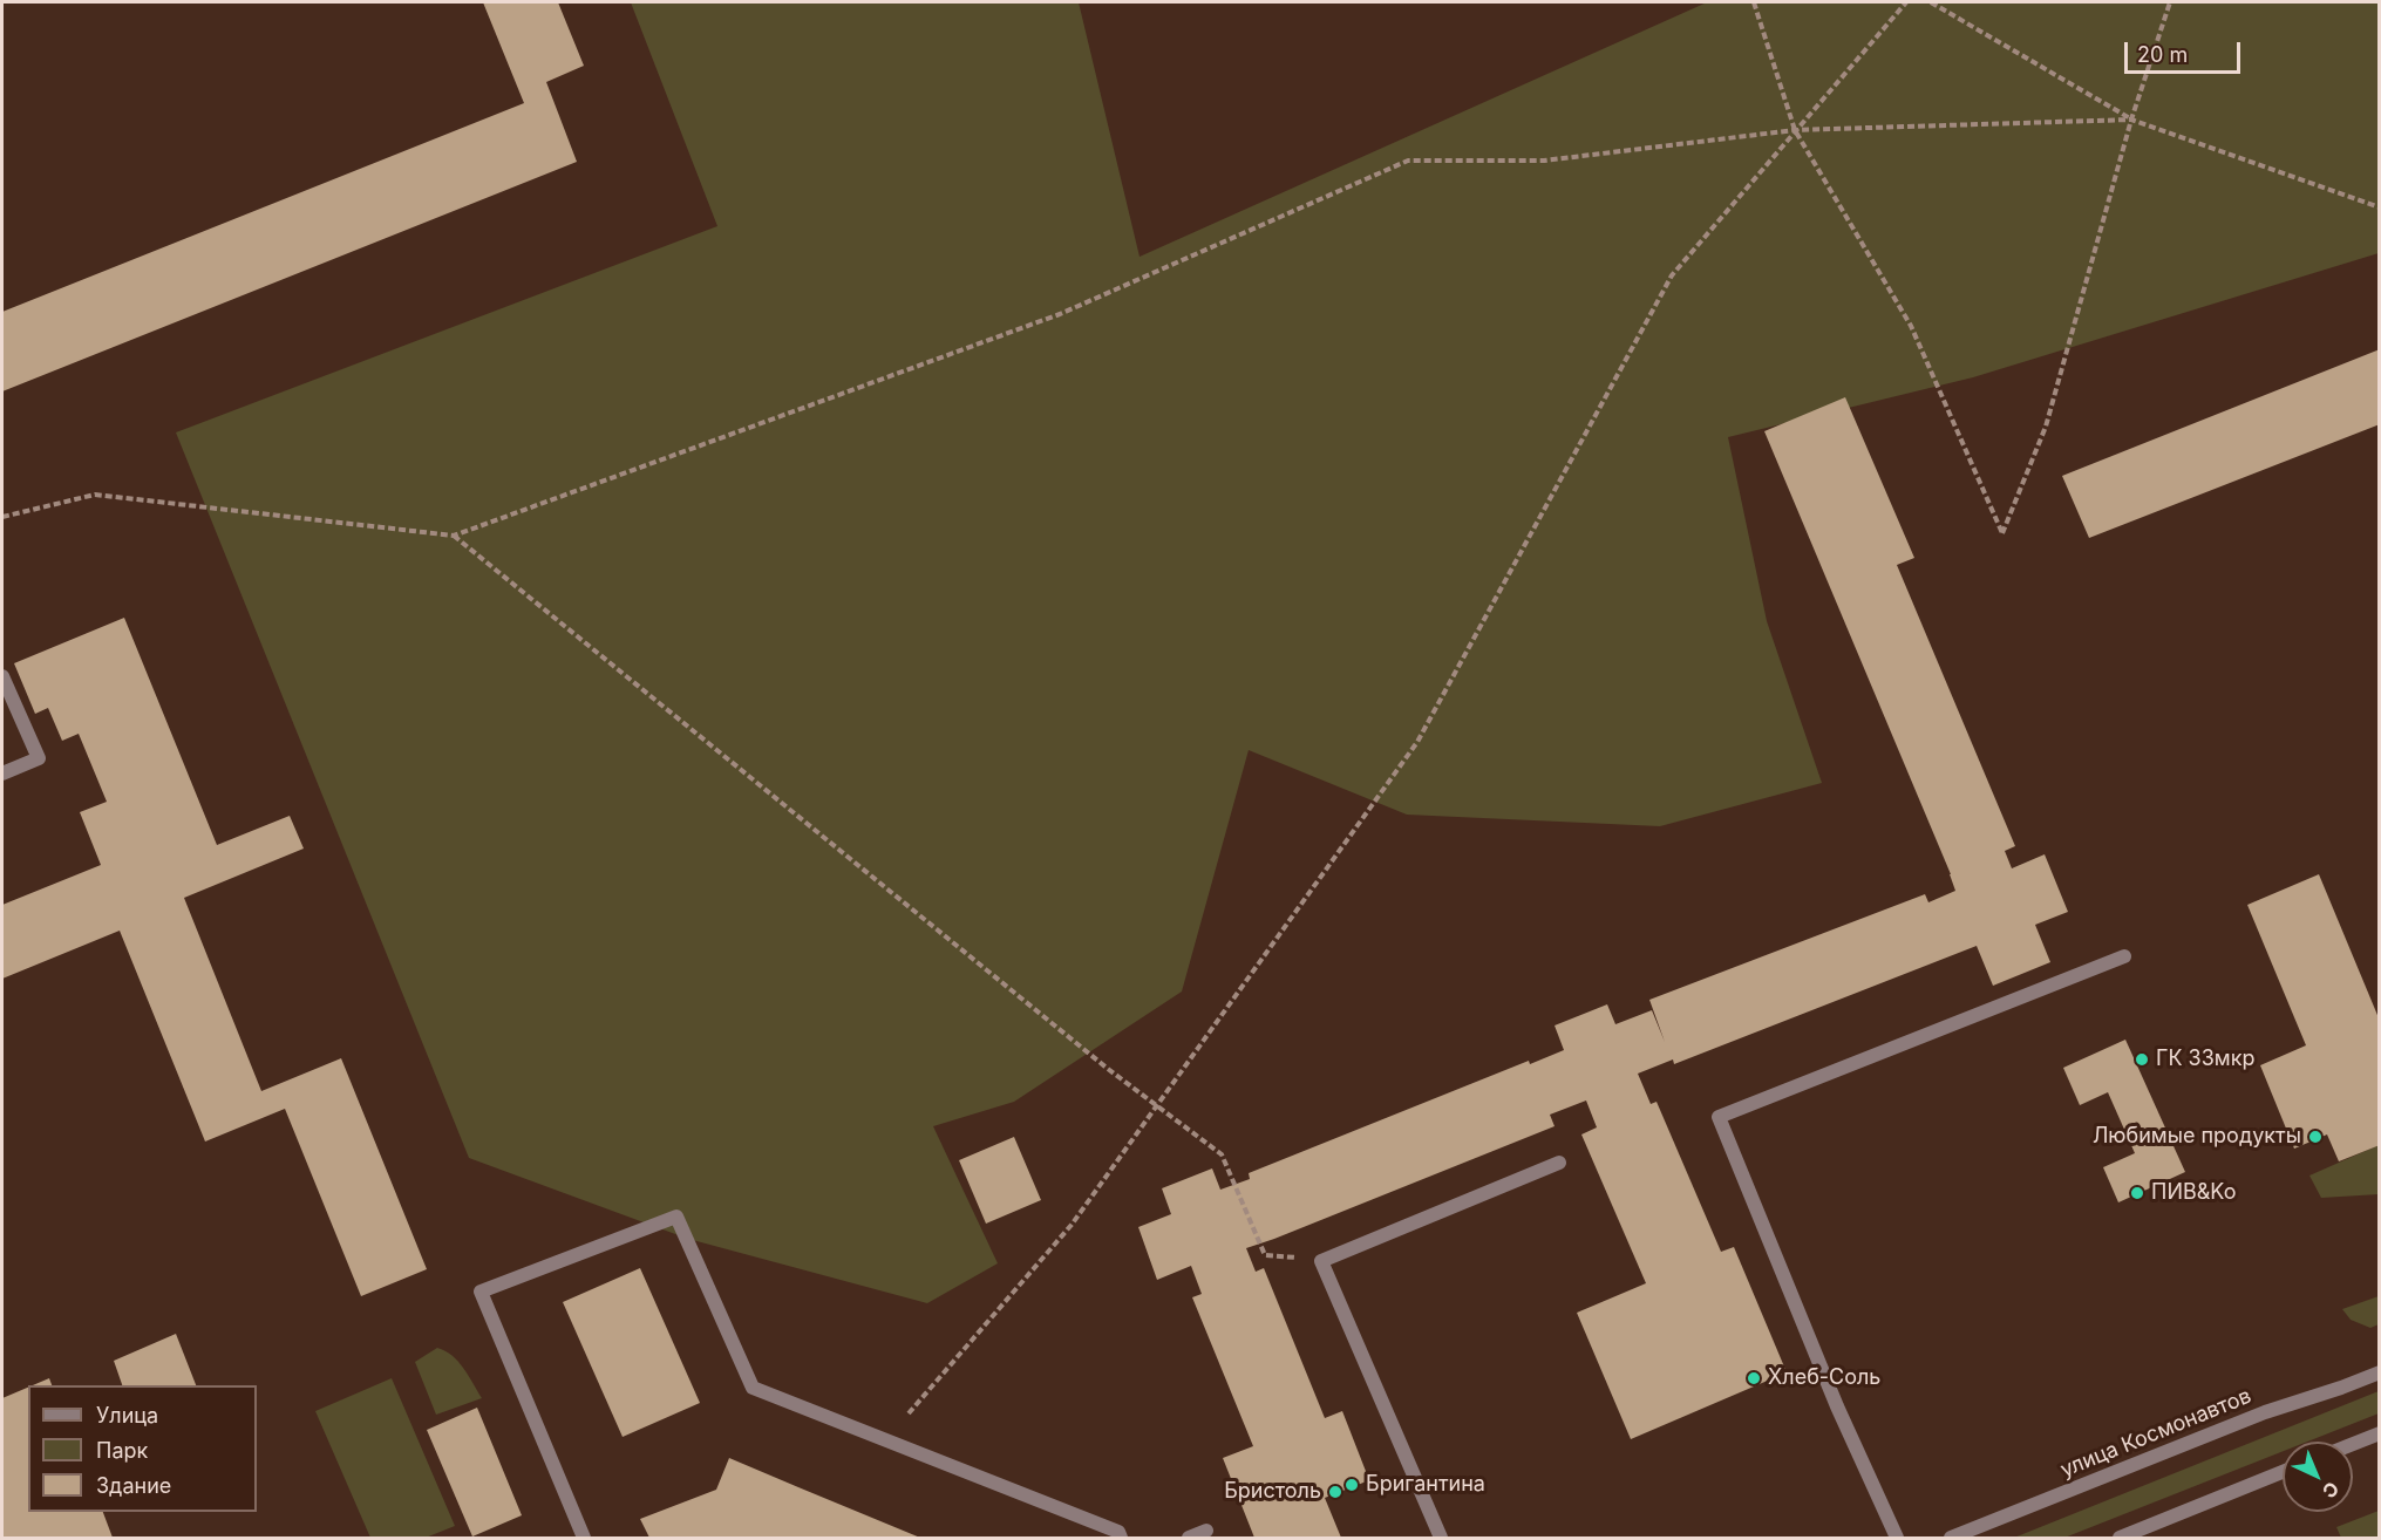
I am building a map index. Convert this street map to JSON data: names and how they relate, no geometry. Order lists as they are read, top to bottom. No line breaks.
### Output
{"streets":{"street":["улица Космонавтов"]},"places":["ГК 33мкр","Любимые продукты","ПИВ&Ko","Хлеб-Соль","Бригантина","Бристоль"],"legend":["Улица","Парк","Здание"],"scale_bar":"20 m","north":"bottom right"}
